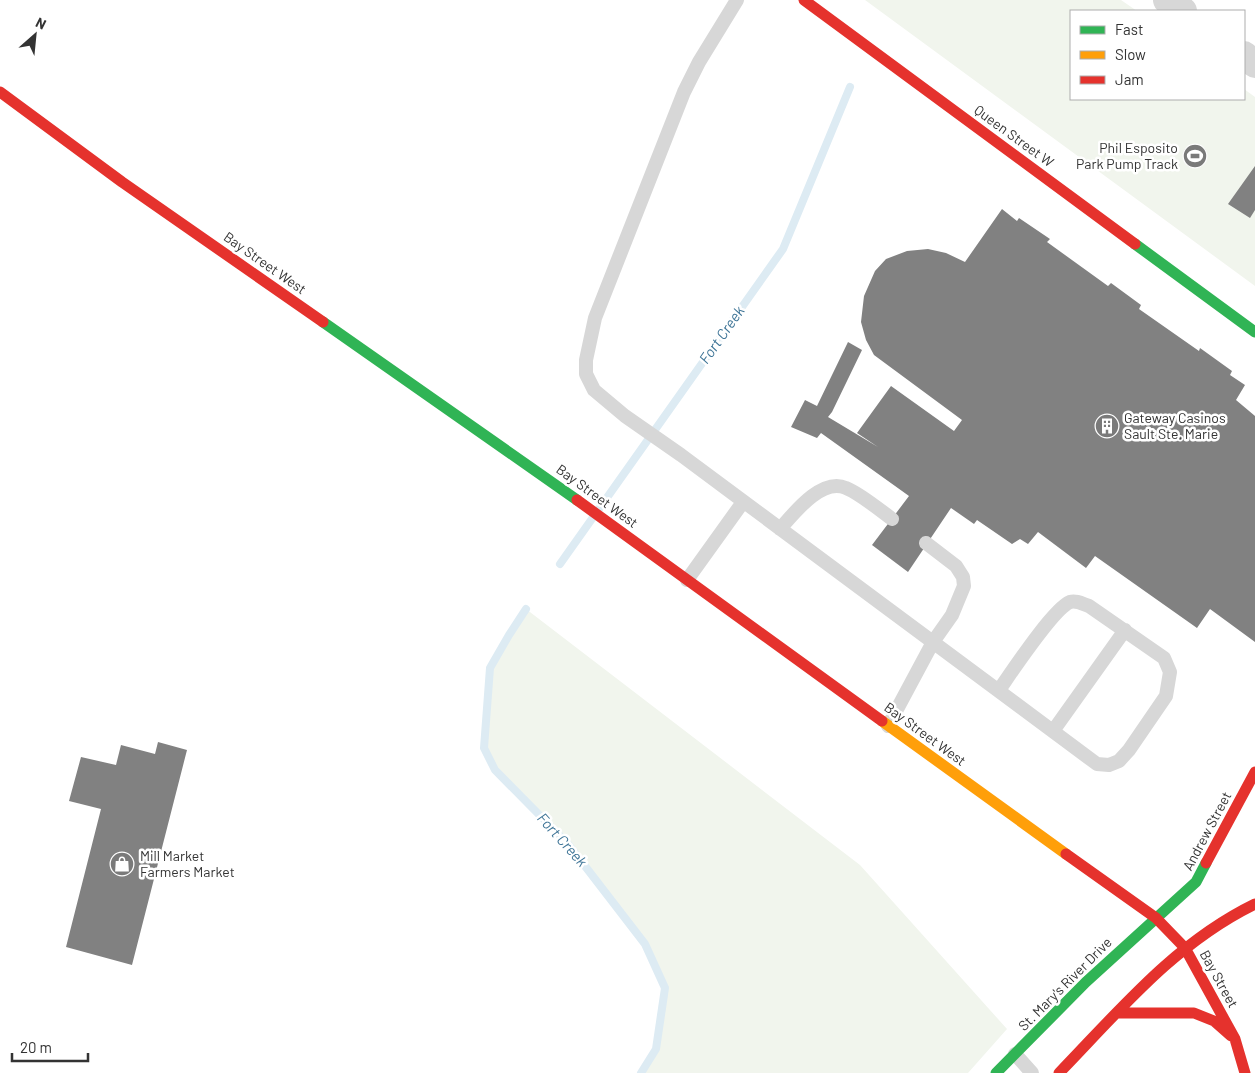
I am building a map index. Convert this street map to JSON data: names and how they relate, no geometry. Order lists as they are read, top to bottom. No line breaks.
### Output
{"streets":{"main road":["Queen Street W","Bay Street West","Andrew Street","Bay Street","St. Mary's River Drive"]},"crossings":[["Bay Street West","Andrew Street"],["Bay Street West","Bay Street"],["Bay Street West","St. Mary's River Drive"],["Andrew Street","St. Mary's River Drive"]],"water":["Fort Creek"],"places":{"sports":["Phil Esposito Park Pump Track"],"building":["Gateway Casinos Sault Ste. Marie"],"shop":["Mill Market Farmers Market"]},"legend":["Fast","Slow","Jam"],"scale_bar":"20 m","north":"top right"}
